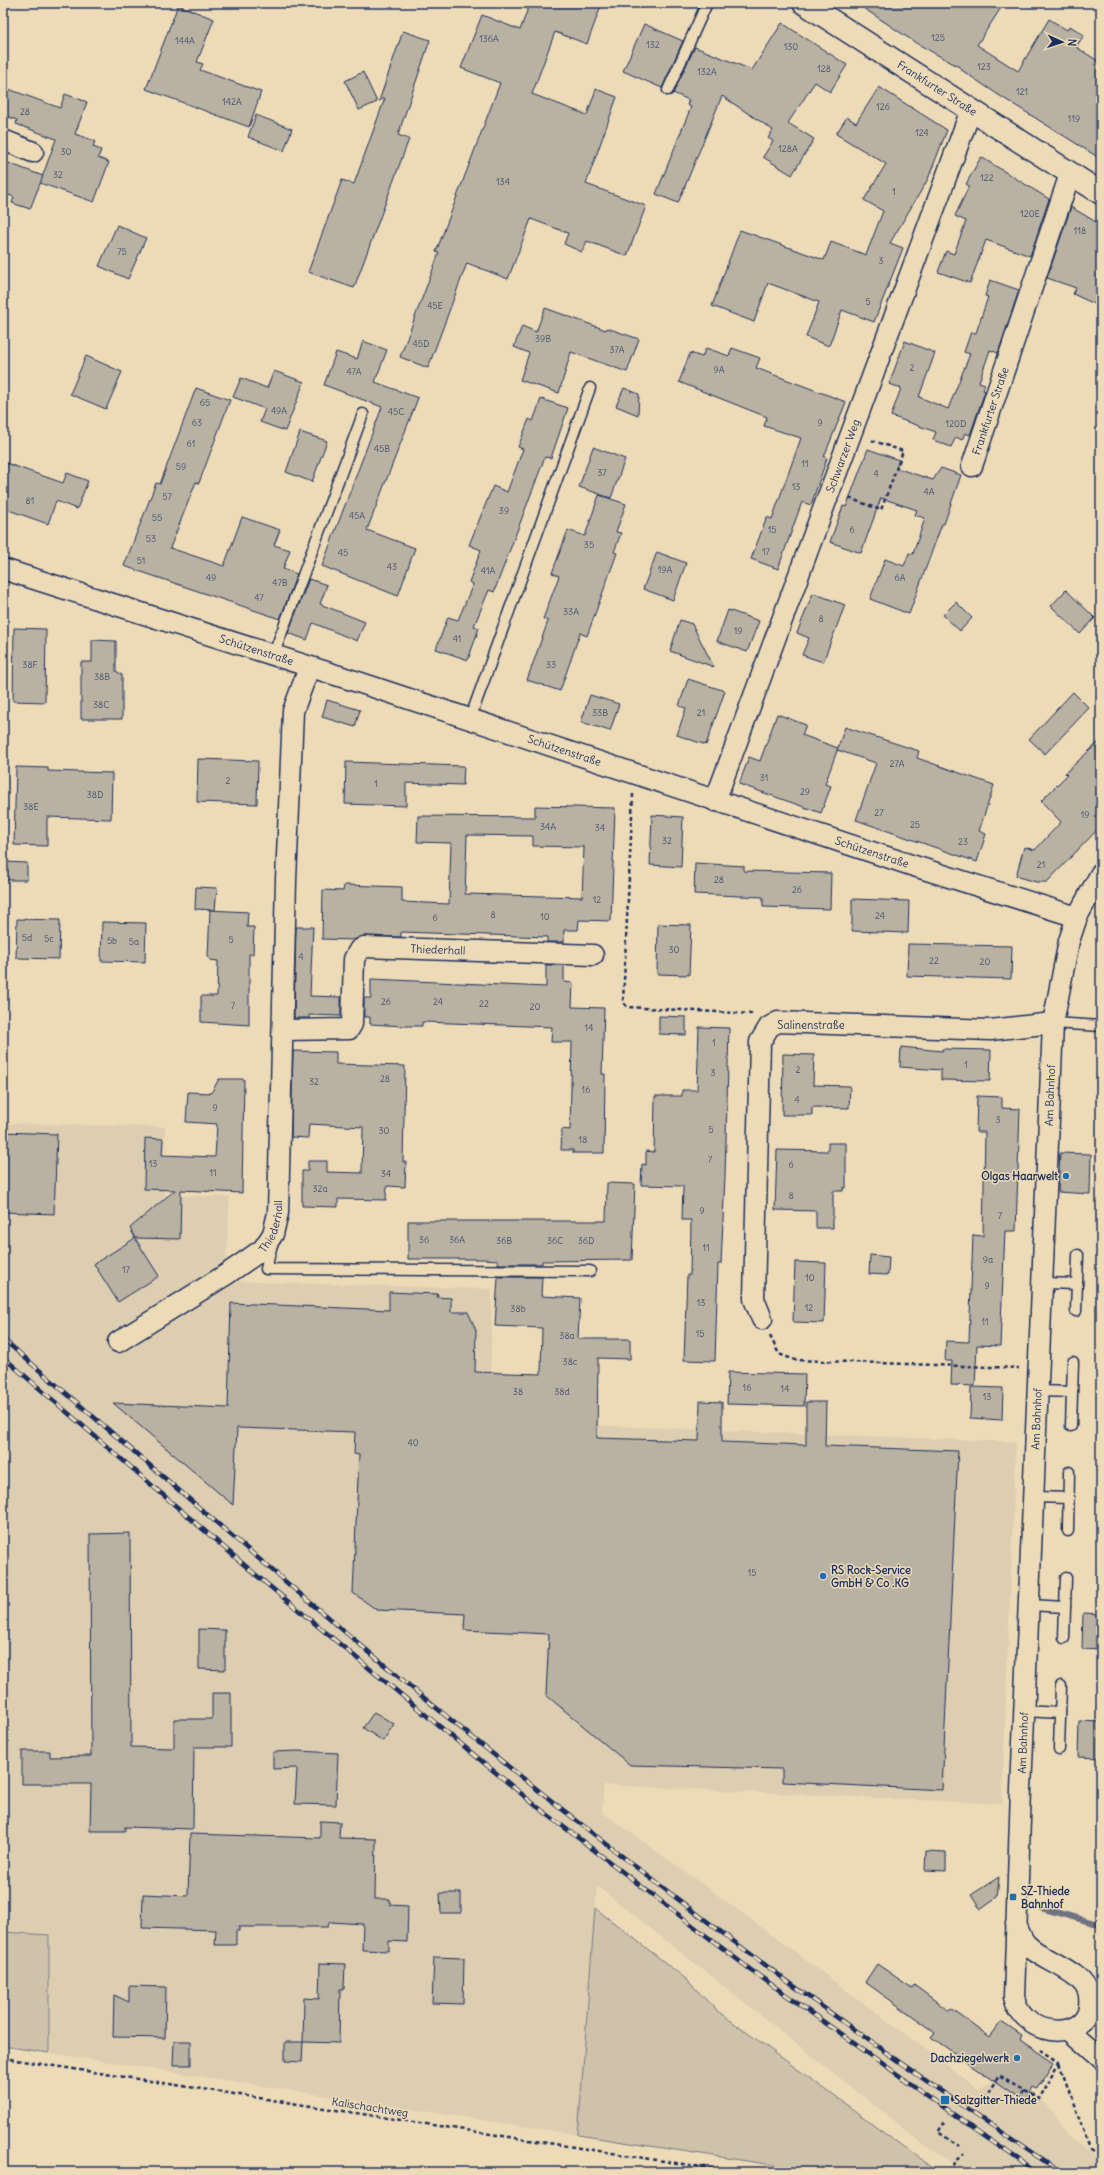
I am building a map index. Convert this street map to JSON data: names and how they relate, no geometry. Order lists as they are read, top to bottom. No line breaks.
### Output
{"streets":{"main road":["Frankfurter Straße"],"street":["Schwarzer Weg","Schützenstraße","Thiederhall","Salinenstraße","Am Bahnhof"],"path":["Kalischachtweg"]},"crossings":[["Frankfurter Straße","Schwarzer Weg"],["Schwarzer Weg","Schützenstraße"],["Schützenstraße","Thiederhall"],["Schützenstraße","Am Bahnhof"],["Salinenstraße","Am Bahnhof"]],"places":{"other":["Olgas Haarwelt","RS Rock-Service GmbH & Co .KG","Dachziegelwerk"],"transit":["SZ-Thiede Bahnhof","Salzgitter-Thiede"]},"house_numbers":["125","136A","144A","132","130","123","128","132A","121","142A","126","28","119","124","128A","30","32","122","134","1","120E","118","75","3","5","45E","39B","45D","37A","2","9A","47A","65","49A","45C","63","9","120D","61","45B","11","59","37","4","13","4A","57","81","39","45A","55","15","6","53","35","17","45","51","43","19A","41A","49","6A","47B","47","33A","8","19","41","38F","33","38B","38C","33B","21","27A","31","2","1","29","38D","38E","27","19","25","34A","34","32","23","21","28","26","12","8","24","10","6","5d","5c","5","5b","5a","30","4","22","20","26","24","22","7","20","14","1","1","2","3","28","32","16","4","9","3","5","30","18","7","13","6","11","34","32a","8","9","7","36","36A","36B","36C","36D","11","9a","17","10","9","13","12","38b","11","15","38a","38c","16","14","38","38d","13","40","15"],"north":"right"}
